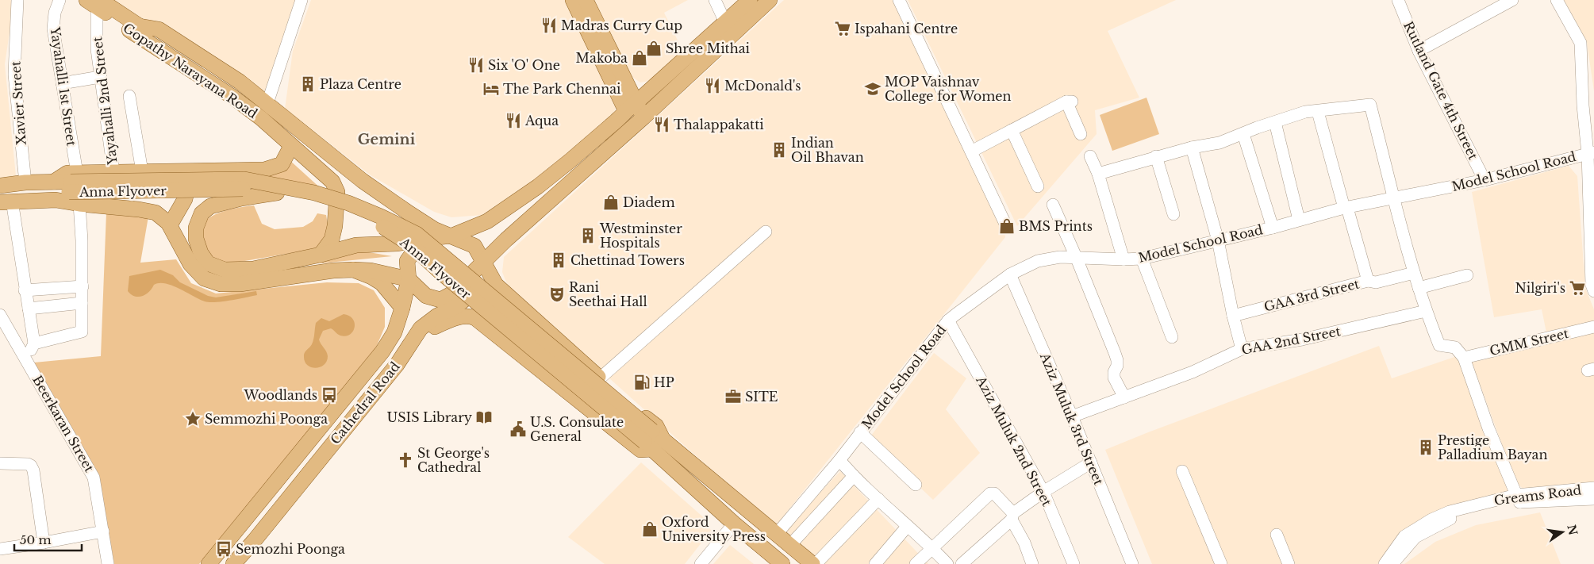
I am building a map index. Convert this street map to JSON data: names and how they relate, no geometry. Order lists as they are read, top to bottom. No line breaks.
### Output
{"streets":{"main road":["Gopathy Narayana Road","Anna Flyover","Cathedral Road"],"street":["Yayahalli 1st Street","Rutland Gate 4th Street","Yayahalli 2nd Street","Xavier Street","Model School Road","GAA 3rd Street","GAA 2nd Street","GMM Street","Aziz Muluk 3rd Street","Beerkaran Street","Aziz Muluk 2nd Street","Greams Road"]},"crossings":[["Gopathy Narayana Road","Yayahalli 2nd Street"],["Gopathy Narayana Road","Anna Flyover"],["Yayahalli 1st Street","Anna Flyover"],["Rutland Gate 4th Street","Model School Road"],["Yayahalli 2nd Street","Anna Flyover"],["Xavier Street","Anna Flyover"],["Model School Road","Aziz Muluk 3rd Street"],["Model School Road","Aziz Muluk 2nd Street"],["Anna Flyover","Cathedral Road"],["GAA 2nd Street","Aziz Muluk 3rd Street"]],"districts":["Gemini"],"places":{"restaurant":["Madras Curry Cup","Six 'O' One","McDonald's","Aqua","Thalappakatti"],"supermarket":["Ispahani Centre","Nilgiri's"],"shop":["Shree Mithai","Makoba","Diadem","BMS Prints","Oxford University Press"],"building":["Plaza Centre","Indian Oil Bhavan","Westminster Hospitals","Chettinad Towers","Prestige Palladium Bayan"],"hotel":["The Park Chennai"],"school or university":["MOP Vaishnav College for Women"],"theatre":["Rani Seethai Hall"],"fuel station":["HP"],"bus stop":["Woodlands","Semozhi Poonga"],"office":["SITE"],"library":["USIS Library"],"place":["Semmozhi Poonga"],"public building":["U.S. Consulate General"],"church":["St George's Cathedral"]},"scale_bar":"50 m","north":"right"}
